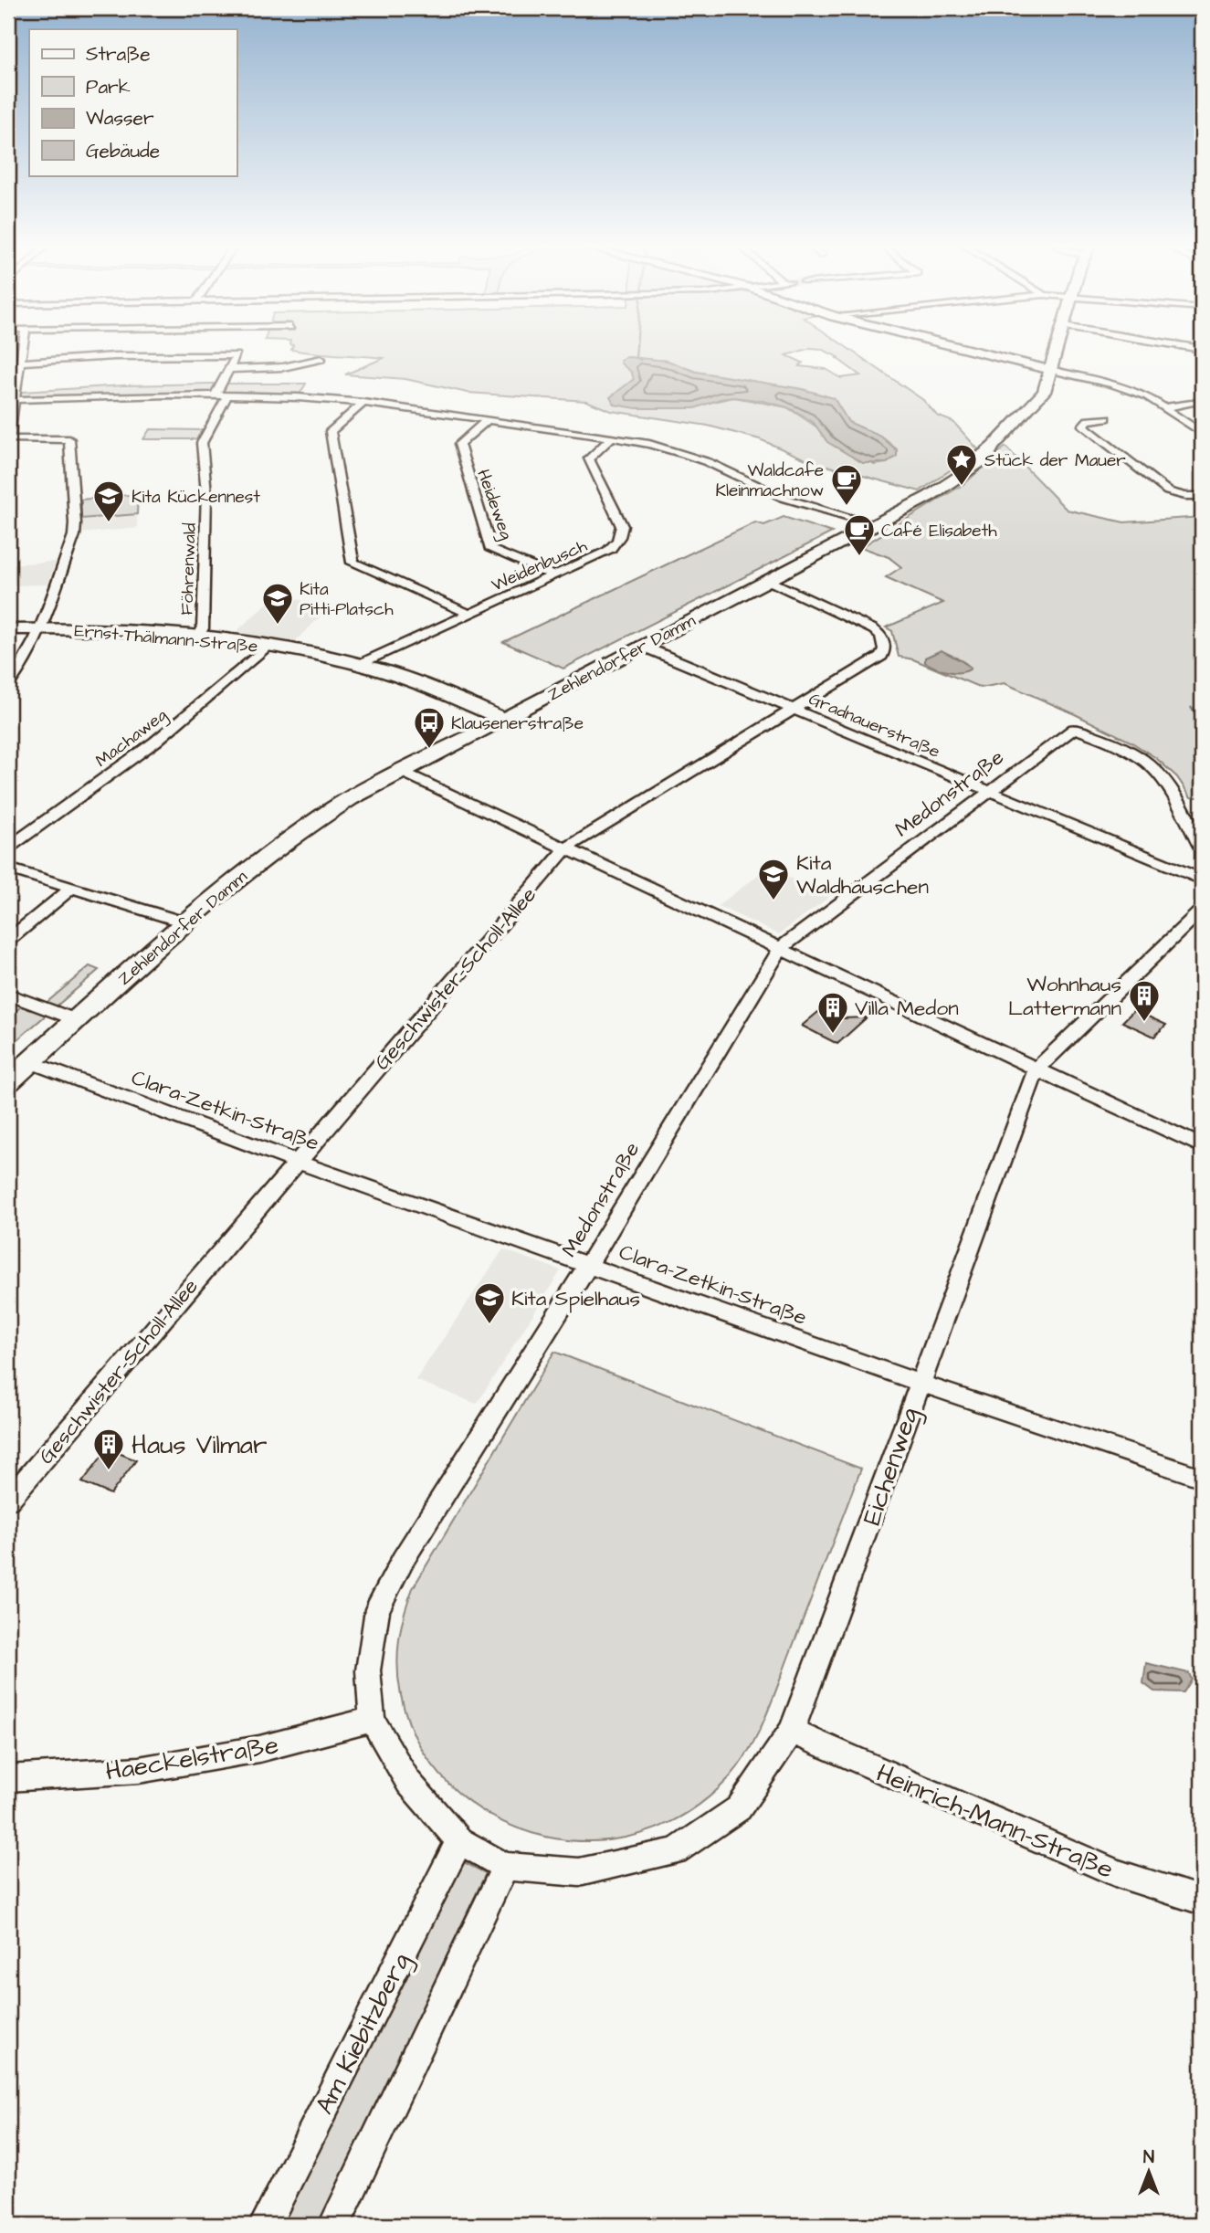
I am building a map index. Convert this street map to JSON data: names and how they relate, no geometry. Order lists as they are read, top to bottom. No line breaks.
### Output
{"streets":{"main road":["Ernst-Thälmann-Straße","Zehlendorfer Damm"],"street":["Heideweg","Weidenbusch","Föhrenwald","Gradnauerstraße","Machaweg","Medonstraße","Geschwister-Scholl-Allee","Clara-Zetkin-Straße","Eichenweg","Haeckelstraße","Heinrich-Mann-Straße","Am Kiebitzberg"]},"crossings":[["Heideweg","Weidenbusch"],["Weidenbusch","Ernst-Thälmann-Straße"],["Föhrenwald","Ernst-Thälmann-Straße"],["Ernst-Thälmann-Straße","Zehlendorfer Damm"],["Ernst-Thälmann-Straße","Machaweg"],["Zehlendorfer Damm","Gradnauerstraße"],["Zehlendorfer Damm","Geschwister-Scholl-Allee"],["Zehlendorfer Damm","Clara-Zetkin-Straße"],["Gradnauerstraße","Medonstraße"],["Gradnauerstraße","Geschwister-Scholl-Allee"],["Medonstraße","Clara-Zetkin-Straße"],["Medonstraße","Eichenweg"],["Medonstraße","Haeckelstraße"],["Medonstraße","Am Kiebitzberg"],["Geschwister-Scholl-Allee","Clara-Zetkin-Straße"],["Clara-Zetkin-Straße","Eichenweg"],["Eichenweg","Heinrich-Mann-Straße"],["Eichenweg","Am Kiebitzberg"]],"places":{"place":["Stück der Mauer"],"cafe":["Waldcafe Kleinmachnow","Café Elisabeth"],"school or university":["Kita Kückennest","Kita Pitti-Platsch","Kita Waldhäuschen","Kita Spielhaus"],"bus stop":["Klausenerstraße"],"building":["Wohnhaus Lattermann","Villa Medon","Haus Vilmar"]},"legend":["Straße","Park","Wasser","Gebäude"],"north":"top"}
